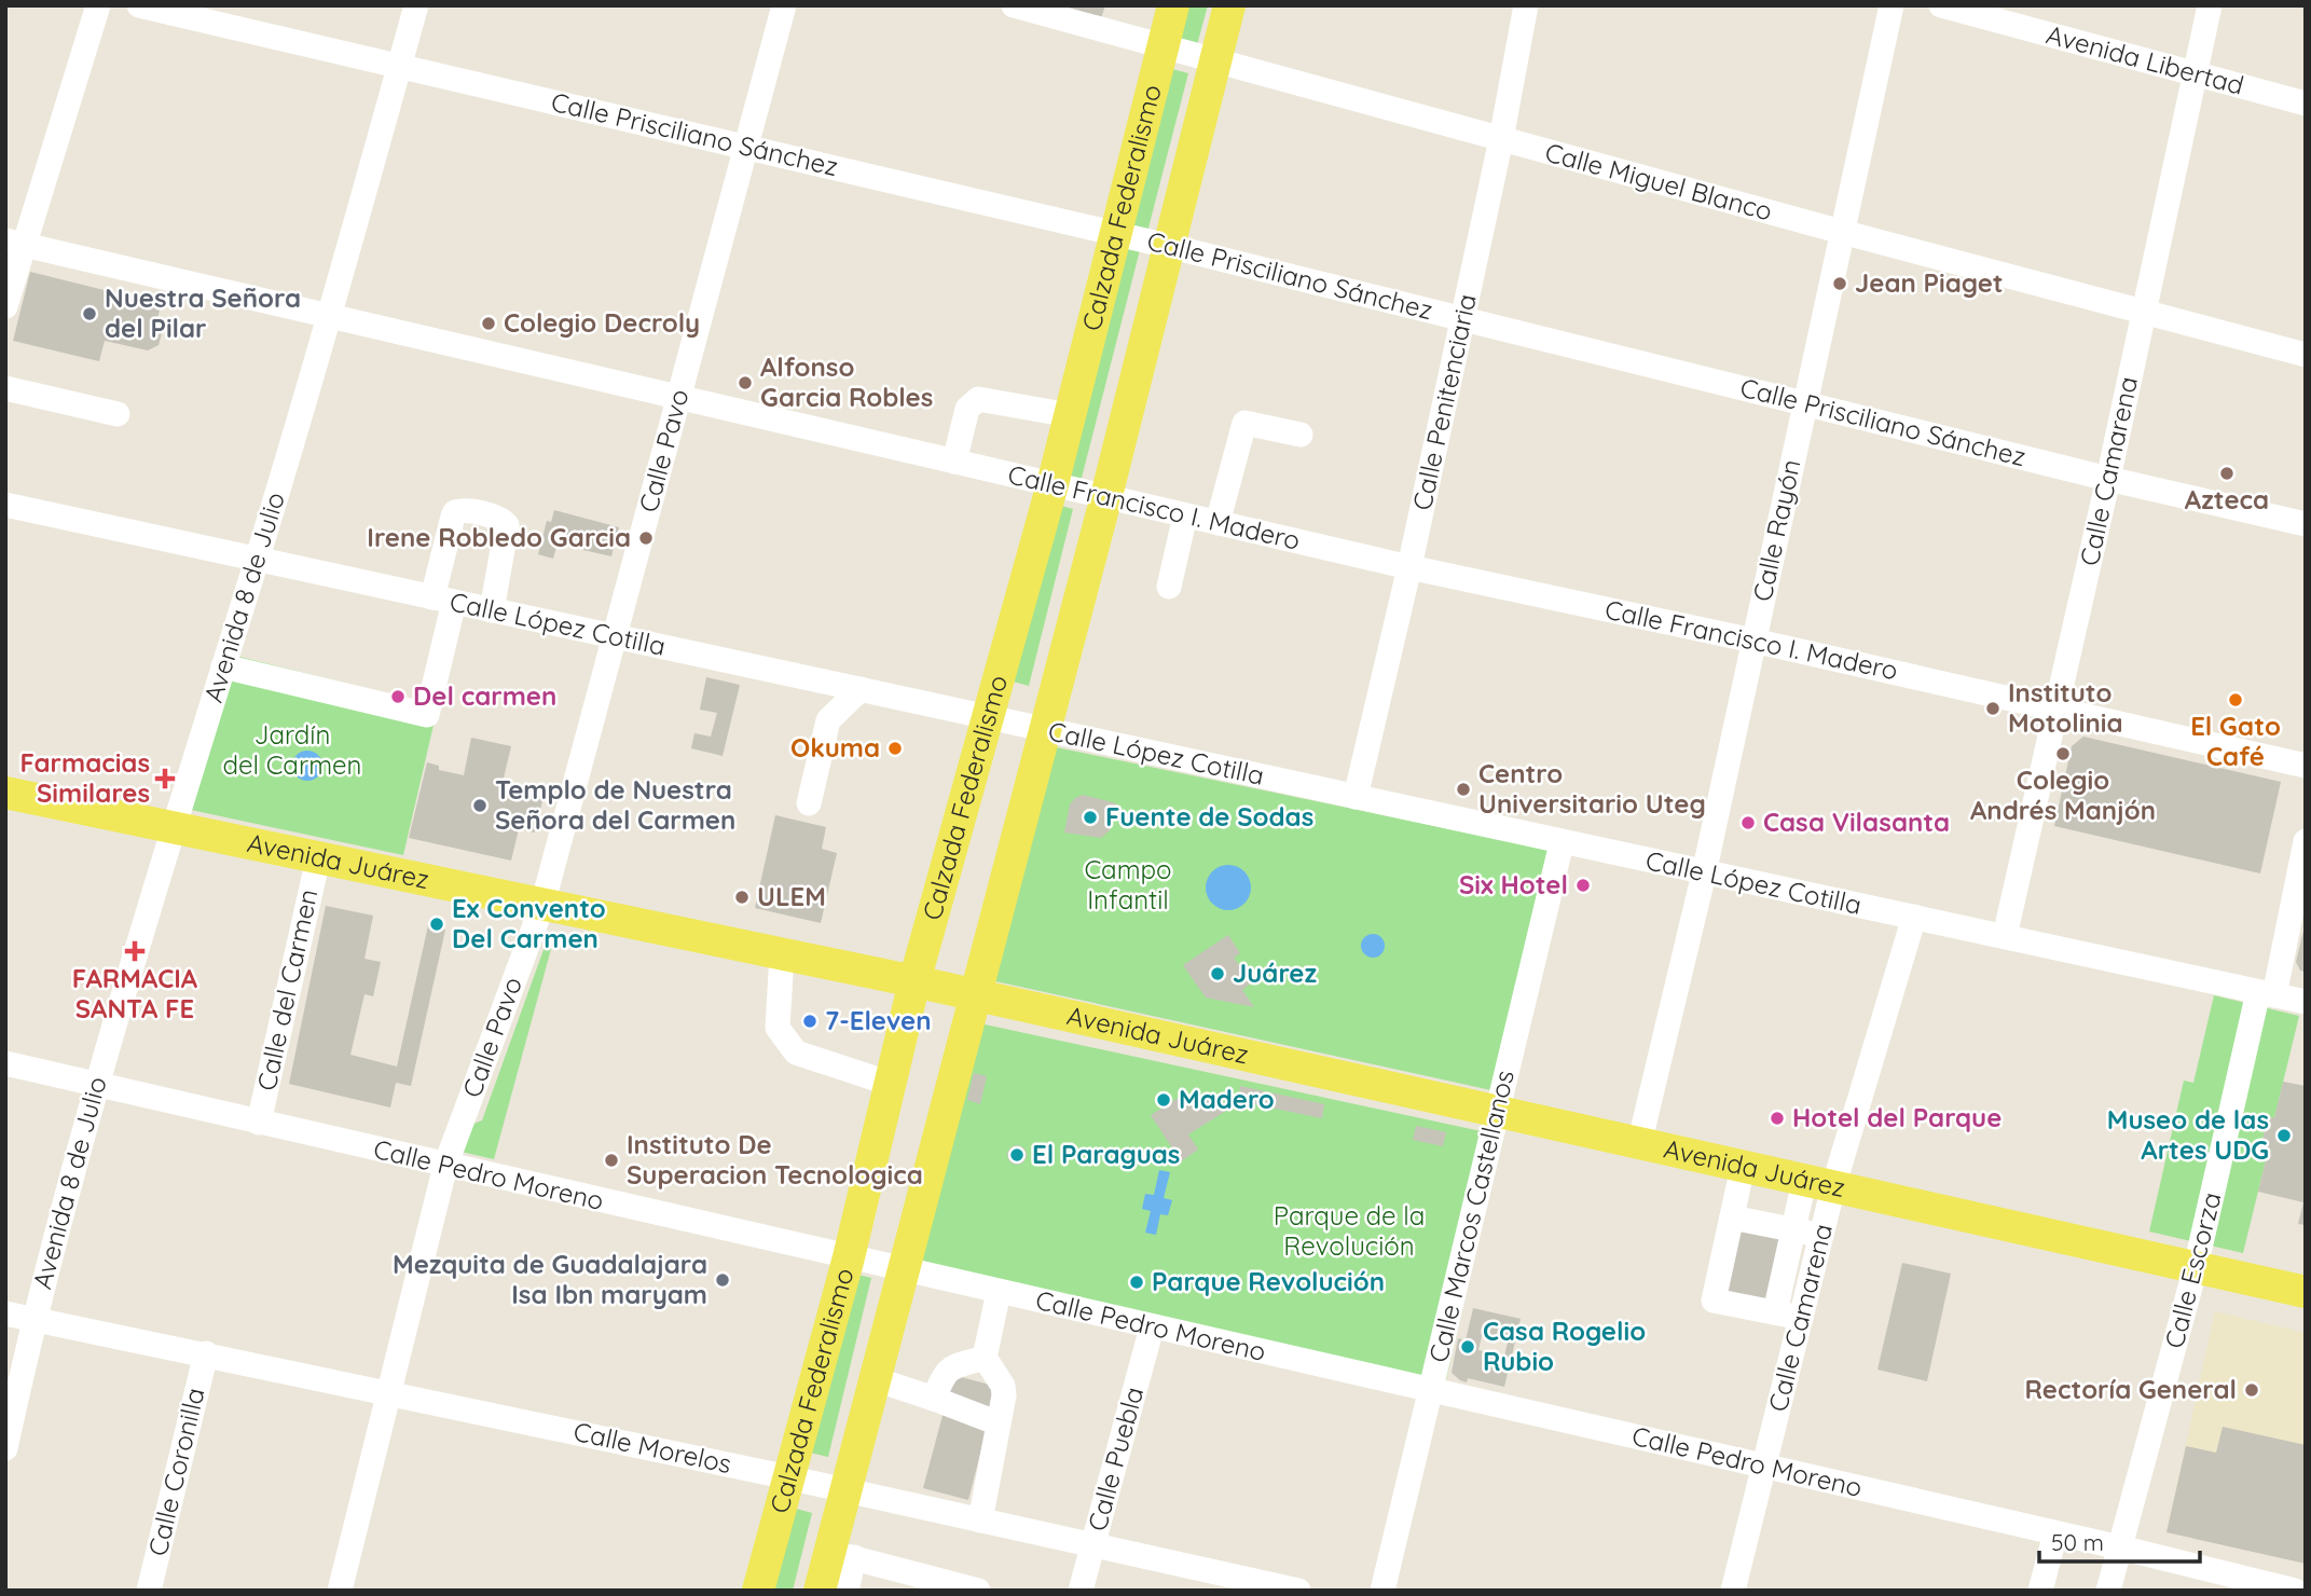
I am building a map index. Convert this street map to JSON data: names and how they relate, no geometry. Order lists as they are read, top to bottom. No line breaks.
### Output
{"streets":{"main road":["Calzada Federalismo","Avenida Juárez"],"street":["Avenida Libertad","Calle Prisciliano Sánchez","Calle Miguel Blanco","Calle Penitenciaria","Calle Pavo","Calle Camarena","Calle Francisco I. Madero","Calle Rayón","Avenida 8 de Julio","Calle López Cotilla","Calle del Carmen","Calle Pedro Moreno","Calle Marcos Castellanos","Calle Escorza","Calle Morelos","Calle Puebla","Calle Coronilla"]},"crossings":[["Avenida Libertad","Calle Camarena"],["Calle Prisciliano Sánchez","Calzada Federalismo"],["Calle Prisciliano Sánchez","Calle Penitenciaria"],["Calle Prisciliano Sánchez","Calle Pavo"],["Calle Prisciliano Sánchez","Calle Camarena"],["Calle Prisciliano Sánchez","Calle Rayón"],["Calle Prisciliano Sánchez","Avenida 8 de Julio"],["Calle Miguel Blanco","Calzada Federalismo"],["Calle Miguel Blanco","Calle Penitenciaria"],["Calle Miguel Blanco","Calle Camarena"],["Calle Miguel Blanco","Calle Rayón"],["Calzada Federalismo","Calle Francisco I. Madero"],["Calzada Federalismo","Calle López Cotilla"],["Calzada Federalismo","Avenida Juárez"],["Calzada Federalismo","Calle Pedro Moreno"],["Calzada Federalismo","Calle Morelos"],["Calle Penitenciaria","Calle Francisco I. Madero"],["Calle Penitenciaria","Calle López Cotilla"],["Calle Pavo","Calle Francisco I. Madero"],["Calle Pavo","Calle López Cotilla"],["Calle Pavo","Avenida Juárez"],["Calle Pavo","Calle Pedro Moreno"],["Calle Pavo","Calle Morelos"],["Calle Camarena","Calle Francisco I. Madero"],["Calle Camarena","Calle López Cotilla"],["Calle Camarena","Avenida Juárez"],["Calle Camarena","Calle Pedro Moreno"],["Calle Francisco I. Madero","Calle Rayón"],["Calle Francisco I. Madero","Avenida 8 de Julio"],["Calle Rayón","Calle López Cotilla"],["Calle Rayón","Avenida Juárez"],["Avenida 8 de Julio","Calle López Cotilla"],["Avenida 8 de Julio","Avenida Juárez"],["Avenida 8 de Julio","Calle Pedro Moreno"],["Avenida 8 de Julio","Calle Morelos"],["Calle López Cotilla","Calle Marcos Castellanos"],["Calle López Cotilla","Calle Escorza"],["Avenida Juárez","Calle del Carmen"],["Avenida Juárez","Calle Marcos Castellanos"],["Avenida Juárez","Calle Escorza"],["Calle del Carmen","Calle Pedro Moreno"],["Calle Pedro Moreno","Calle Marcos Castellanos"],["Calle Pedro Moreno","Calle Escorza"],["Calle Pedro Moreno","Calle Puebla"],["Calle Morelos","Calle Puebla"],["Calle Morelos","Calle Coronilla"]],"parks":["Jardín del Carmen","Campo Infantil","Parque de la Revolución"],"places":{"other":["Jean Piaget","Nuestra Señora del Pilar","Colegio Decroly","Alfonso Garcia Robles","Azteca","Irene Robledo Garcia","Del carmen","El Gato Café","Instituto Motolinia","Okuma","Colegio Andrés Manjón","Centro Universitario Uteg","Templo de Nuestra Señora del Carmen","Fuente de Sodas","Casa Vilasanta","Six Hotel","ULEM","Ex Convento Del Carmen","Juárez","7-Eleven","Madero","Hotel del Parque","Museo de las Artes UDG","El Paraguas","Instituto De Superacion Tecnologica","Mezquita de Guadalajara Isa Ibn maryam","Parque Revolución","Casa Rogelio Rubio","Rectoría General"],"health":["Farmacias Similares","FARMACIA SANTA FE"]},"scale_bar":"50 m"}
